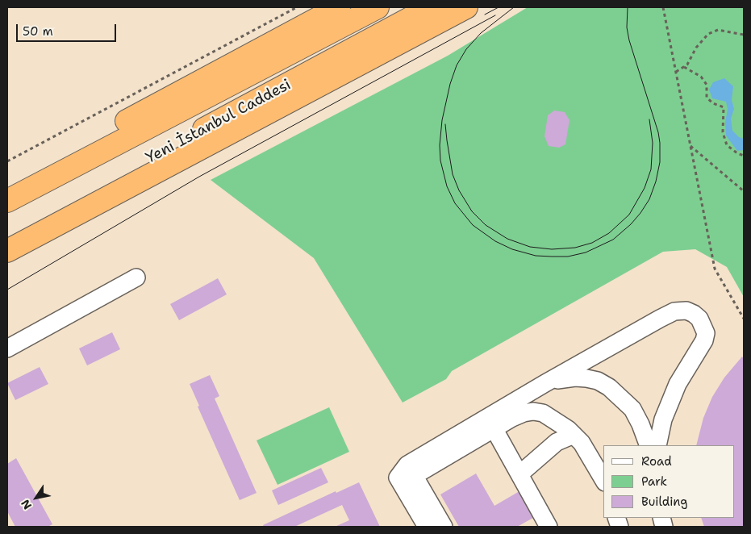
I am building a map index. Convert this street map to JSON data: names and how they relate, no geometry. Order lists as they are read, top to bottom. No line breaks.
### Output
{"streets":{"highway":["Yeni İstanbul Caddesi"]},"legend":["Road","Park","Building"],"scale_bar":"50 m","north":"bottom left"}
